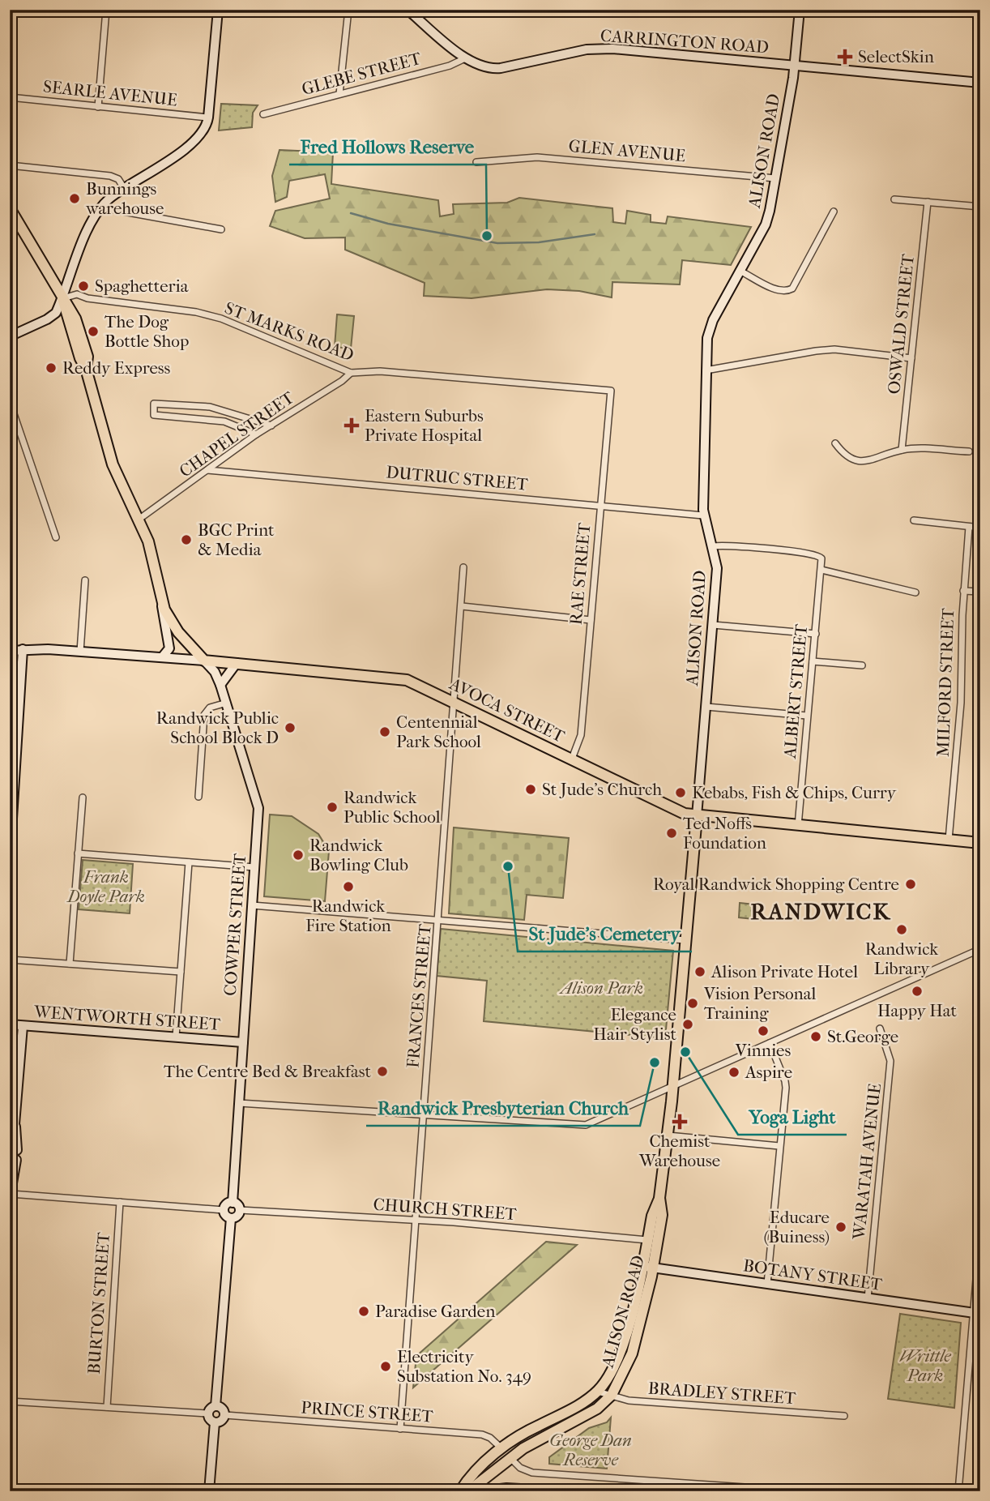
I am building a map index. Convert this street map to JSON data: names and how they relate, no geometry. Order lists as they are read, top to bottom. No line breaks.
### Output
{"streets":{"main road":["CARRINGTON ROAD","ALISON ROAD","AVOCA STREET","COWPER STREET","WENTWORTH STREET","BOTANY STREET"],"street":["GLEBE STREET","SEARLE AVENUE","GLEN AVENUE","OSWALD STREET","ST MARKS ROAD","CHAPEL STREET","DUTRUC STREET","RAE STREET","MILFORD STREET","ALBERT STREET","FRANCES STREET","WARATAH AVENUE","CHURCH STREET","BURTON STREET","BRADLEY STREET","PRINCE STREET"]},"crossings":[["CARRINGTON ROAD","GLEBE STREET"],["CARRINGTON ROAD","ALISON ROAD"],["GLEN AVENUE","ALISON ROAD"],["ALISON ROAD","DUTRUC STREET"],["ALISON ROAD","ALBERT STREET"],["ALISON ROAD","AVOCA STREET"],["ALISON ROAD","CHURCH STREET"],["ALISON ROAD","BOTANY STREET"],["ALISON ROAD","BRADLEY STREET"],["ALISON ROAD","PRINCE STREET"],["ST MARKS ROAD","CHAPEL STREET"],["ST MARKS ROAD","RAE STREET"],["CHAPEL STREET","DUTRUC STREET"],["DUTRUC STREET","RAE STREET"],["RAE STREET","AVOCA STREET"],["MILFORD STREET","AVOCA STREET"],["ALBERT STREET","AVOCA STREET"],["AVOCA STREET","COWPER STREET"],["AVOCA STREET","FRANCES STREET"],["COWPER STREET","WENTWORTH STREET"],["COWPER STREET","CHURCH STREET"],["FRANCES STREET","CHURCH STREET"],["FRANCES STREET","PRINCE STREET"],["WARATAH AVENUE","BOTANY STREET"]],"districts":["RANDWICK"],"parks":["Frank Doyle Park","Alison Park","Writtle Park","George Dan Reserve"],"places":{"health":["SelectSkin","Eastern Suburbs Private Hospital","Chemist Warehouse"],"other":["Bunnings warehouse","Fred Hollows Reserve","Spaghetteria","The Dog Bottle Shop","Reddy Express","BGC Print & Media","Randwick Public School Block D","Centennial Park School","St Jude's Church","Kebabs, Fish & Chips, Curry","Randwick Public School","Ted Noffs Foundation","Randwick Bowling Club","St Jude's Cemetery","Royal Randwick Shopping Centre","Randwick Fire Station","Randwick Library","Alison Private Hotel","Happy Hat","Vision Personal Training","Elegance Hair Stylist","Vinnies","St.George","Yoga Light","Randwick Presbyterian Church","The Centre Bed & Breakfast","Aspire","Educare (Buiness)","Paradise Garden","Electricity Substation No. 349"]}}
